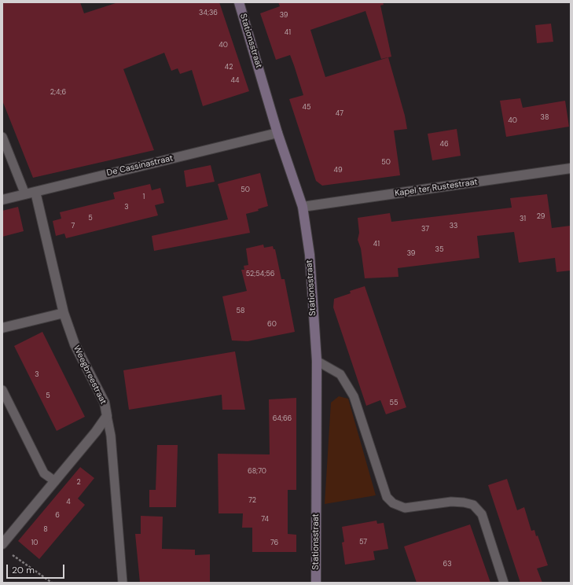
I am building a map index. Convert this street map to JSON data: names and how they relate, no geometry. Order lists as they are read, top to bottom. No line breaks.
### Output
{"streets":{"street":["Stationsstraat","De Cassinastraat","Kapel ter Rustestraat","Weegbreestraat"]},"crossings":[["Stationsstraat","De Cassinastraat"],["Stationsstraat","Kapel ter Rustestraat"],["De Cassinastraat","Weegbreestraat"]],"house_numbers":["34;36","39","41","40","42","44","2;4;6","45","47","38","40","46","50","49","50","1","3","29","5","31","7","33","37","41","35","39","52;54;56","58","60","3","5","55","64;66","68;70","2","72","4","6","74","8","57","10","76","63"],"scale_bar":"20 m"}
